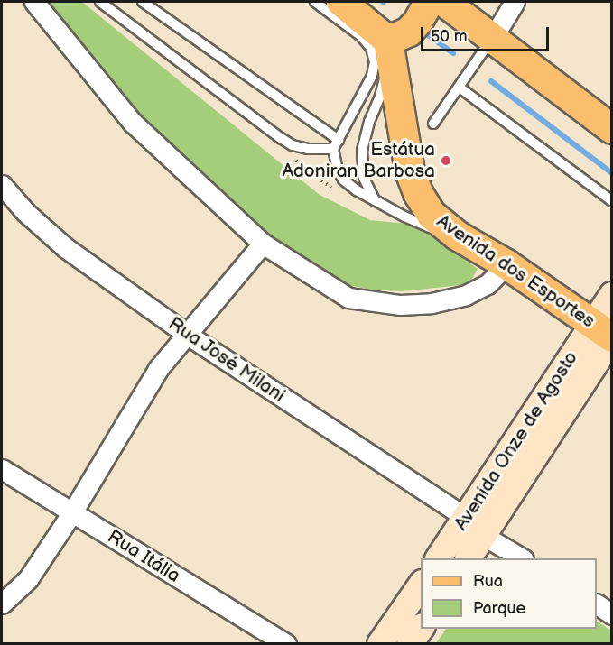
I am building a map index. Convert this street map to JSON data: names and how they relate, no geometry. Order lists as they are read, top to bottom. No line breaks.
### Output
{"streets":{"main road":["Avenida dos Esportes","Avenida Onze de Agosto"],"street":["Rua José Milani","Rua Itália"]},"crossings":[["Avenida dos Esportes","Avenida Onze de Agosto"],["Rua José Milani","Avenida Onze de Agosto"]],"places":["Estátua Adoniran Barbosa"],"legend":["Rua","Parque"],"scale_bar":"50 m"}
